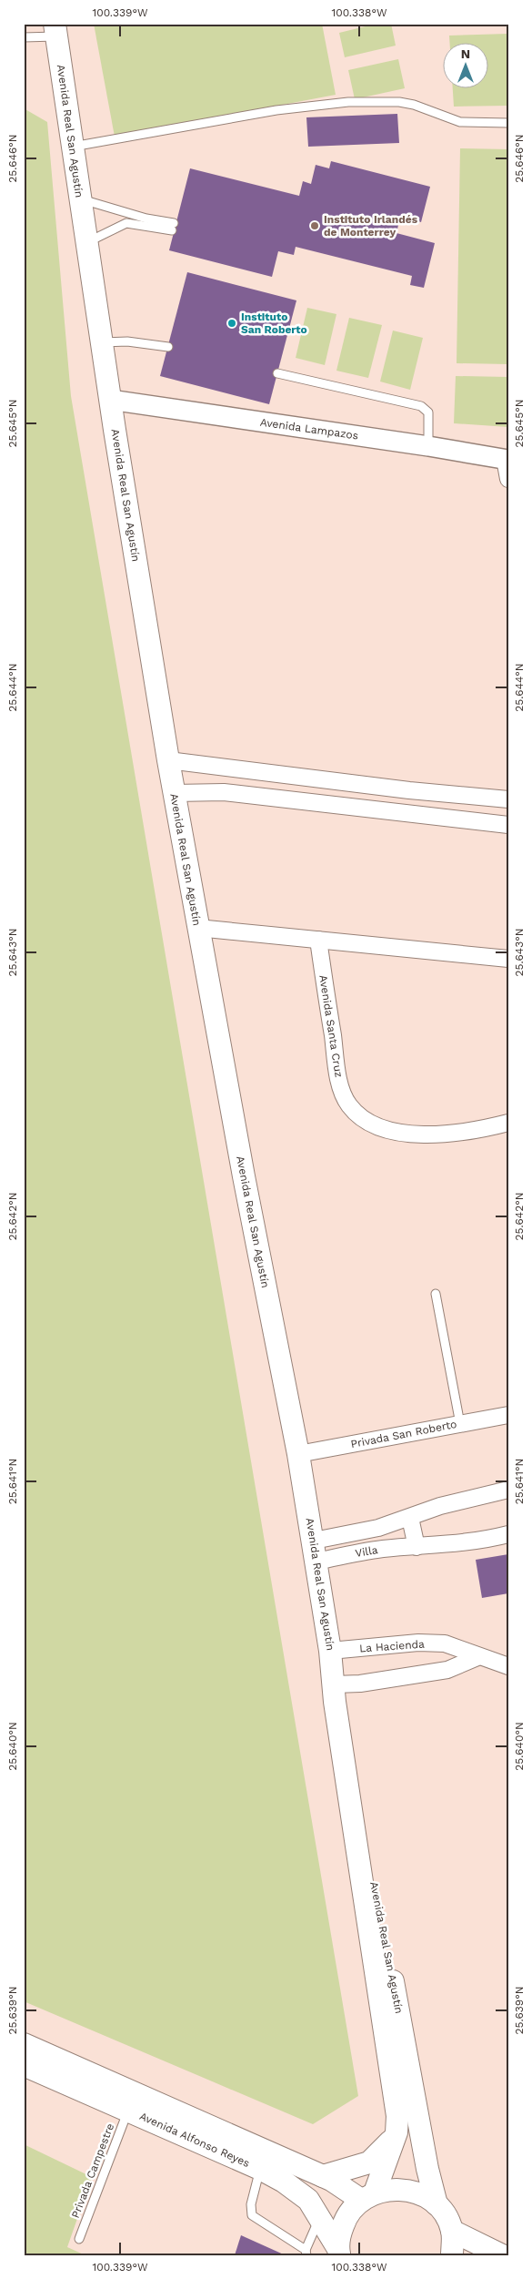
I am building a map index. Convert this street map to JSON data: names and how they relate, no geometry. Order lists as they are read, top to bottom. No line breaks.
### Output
{"streets":{"main road":["Avenida Real San Agustín","Avenida Alfonso Reyes"],"street":["Avenida Lampazos","Avenida Santa Cruz","Privada San Roberto","Villa","La Hacienda"],"lane":["Privada Campestre"]},"crossings":[["Avenida Real San Agustín","Avenida Lampazos"],["Avenida Real San Agustín","Privada San Roberto"],["Avenida Real San Agustín","Villa"],["Avenida Real San Agustín","La Hacienda"],["Avenida Real San Agustín","Avenida Alfonso Reyes"],["Avenida Alfonso Reyes","Privada Campestre"]],"places":["Instituto Irlandés de Monterrey","Instituto San Roberto"],"north":"top","coordinates":["100.339°W","100.338°W","25.646°N","25.645°N","25.644°N","25.643°N","25.642°N","25.641°N","25.640°N","25.639°N"]}
